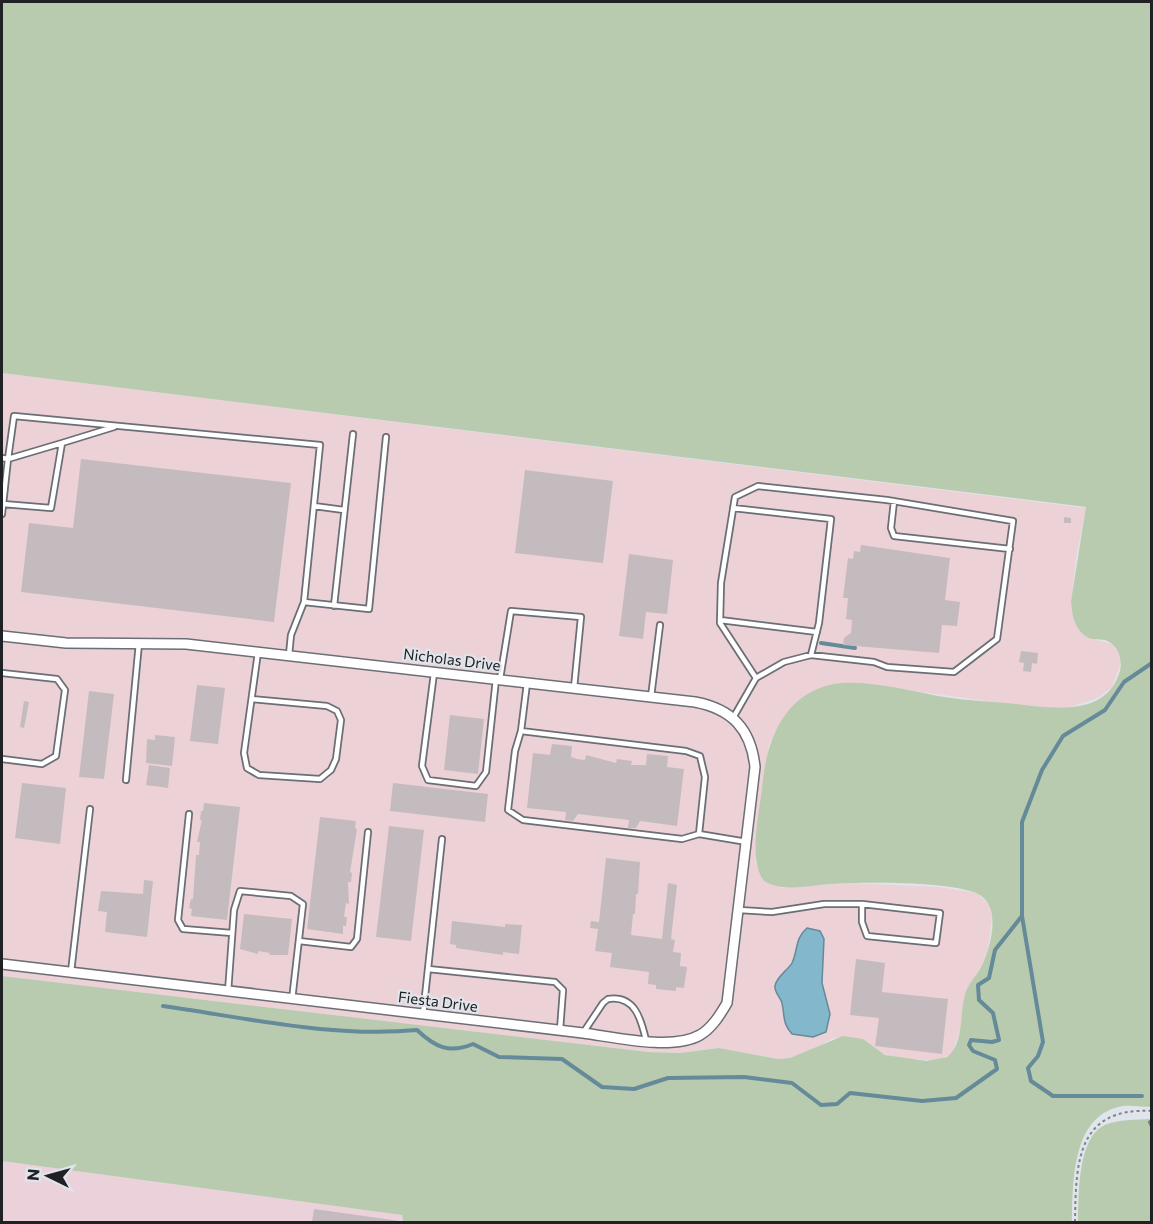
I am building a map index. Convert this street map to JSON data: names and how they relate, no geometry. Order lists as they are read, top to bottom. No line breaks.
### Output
{"streets":{"street":["Nicholas Drive","Fiesta Drive"]},"crossings":[["Nicholas Drive","Fiesta Drive"]],"north":"left"}
